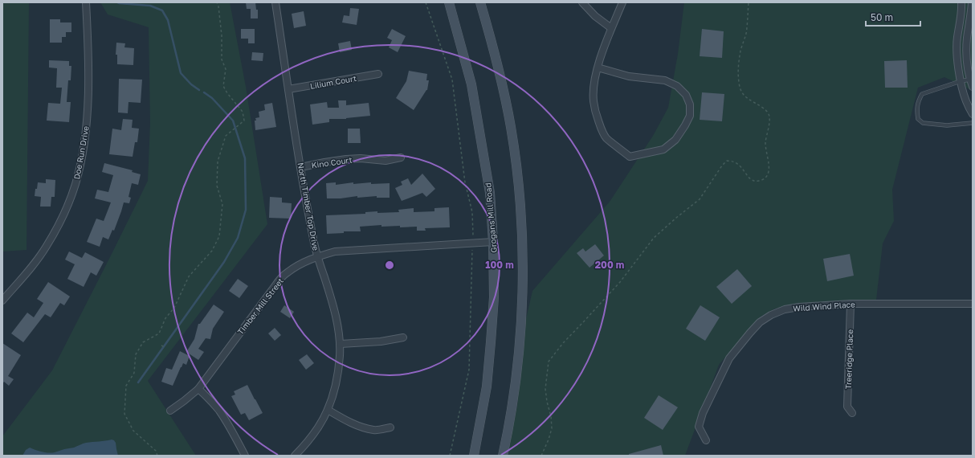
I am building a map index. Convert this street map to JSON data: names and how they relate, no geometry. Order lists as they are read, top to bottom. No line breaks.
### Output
{"streets":{"main road":["Grogans Mill Road"],"street":["Lilium Court","Doe Run Drive","Kino Court","North Timber Top Drive","Timber Mill Street","Wild Wind Place","Treeridge Place"]},"crossings":[["Lilium Court","North Timber Top Drive"],["Kino Court","North Timber Top Drive"],["North Timber Top Drive","Timber Mill Street"],["Grogans Mill Road","Timber Mill Street"],["Wild Wind Place","Treeridge Place"]],"scale_bar":"50 m","rings":["100 m","200 m"]}
